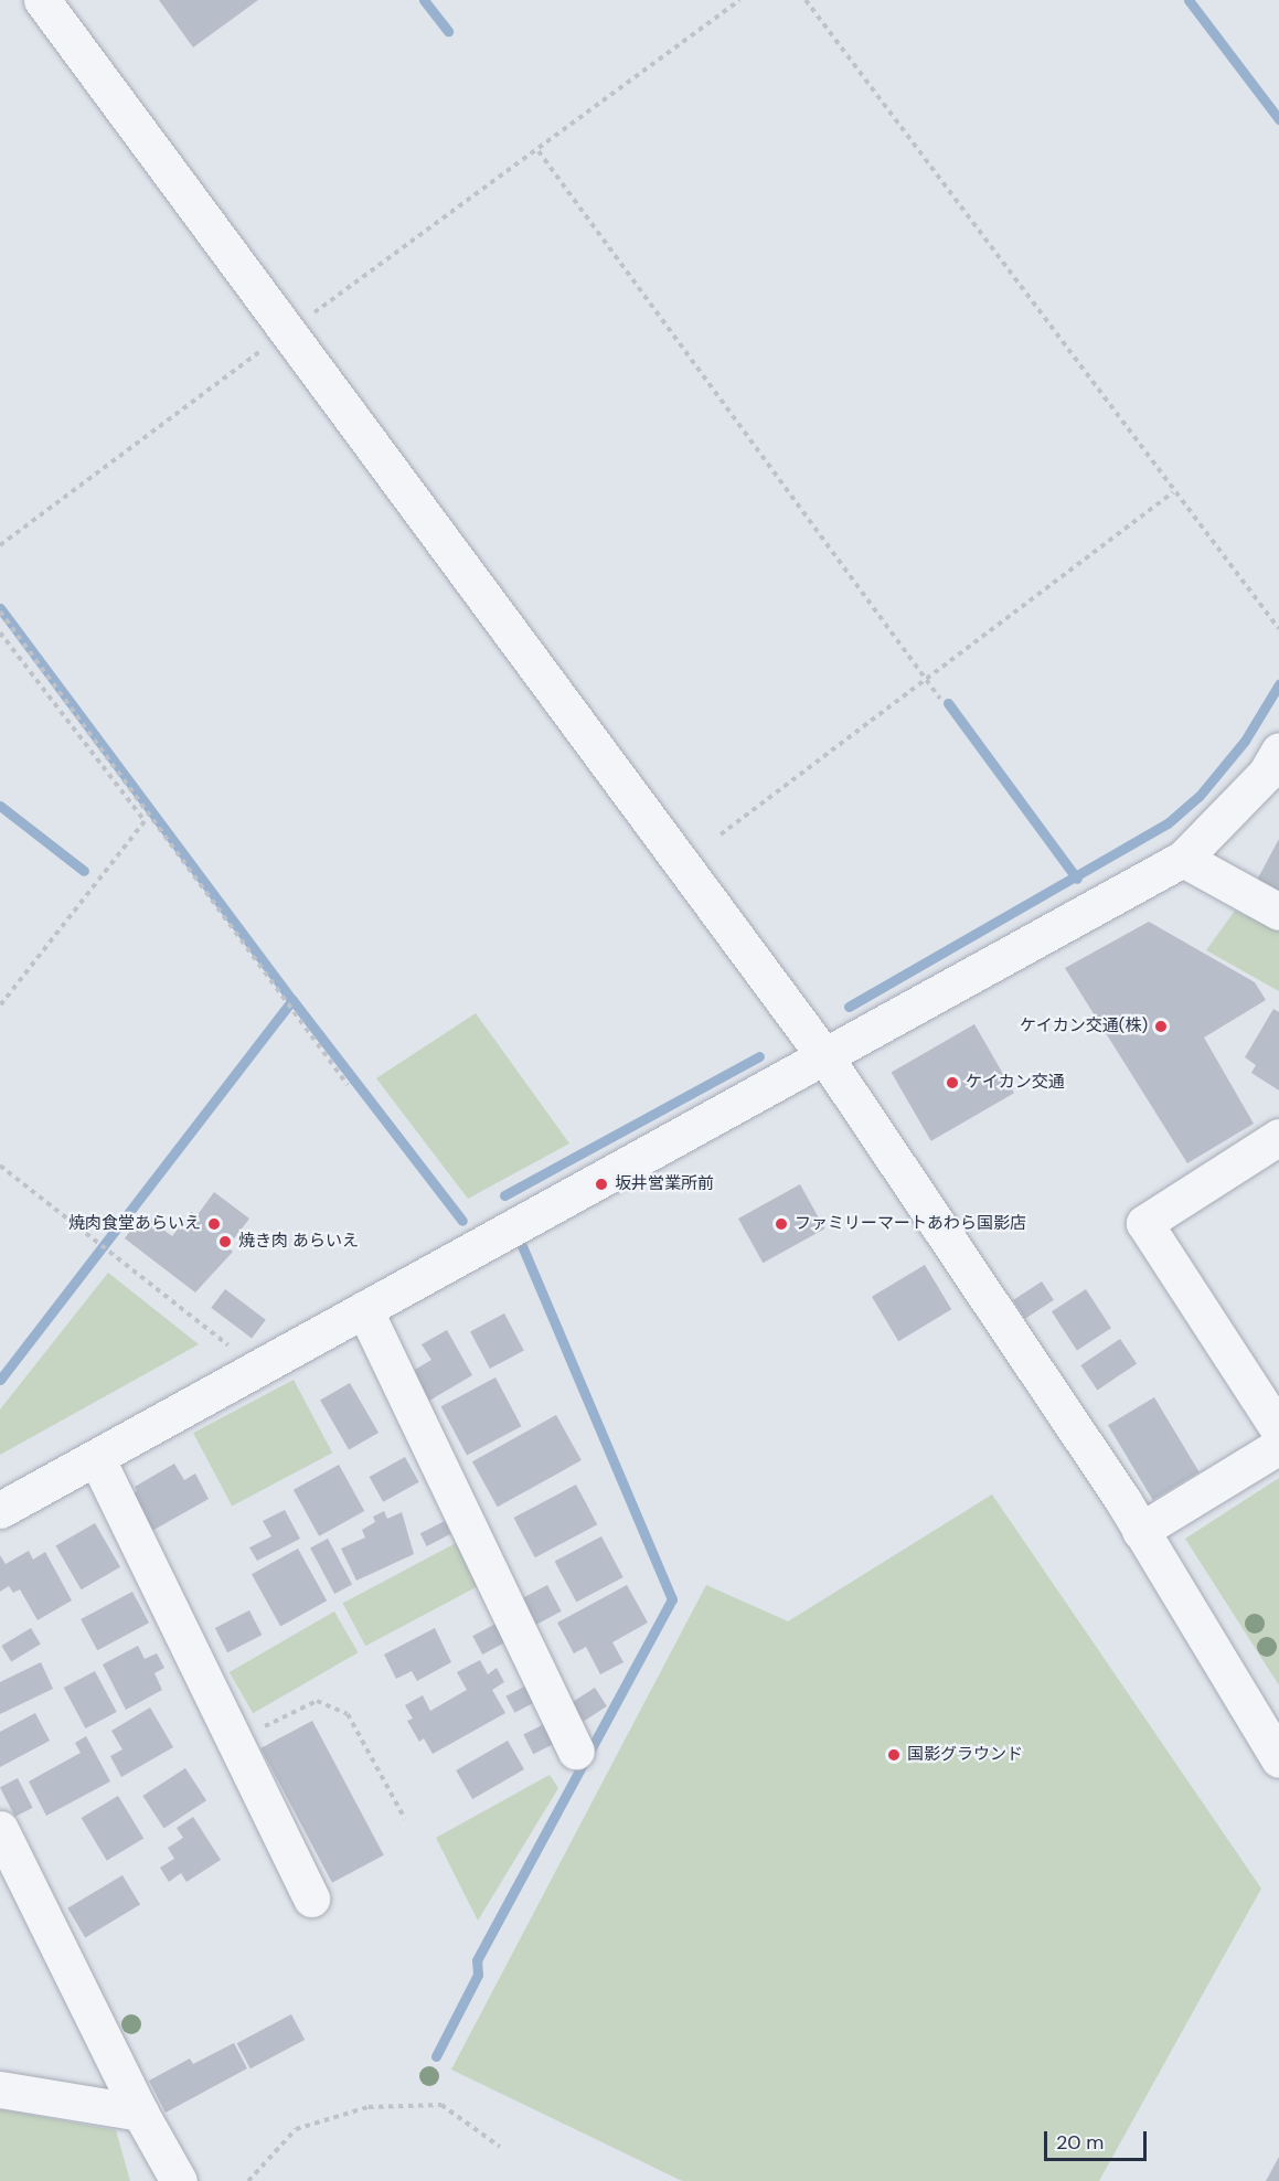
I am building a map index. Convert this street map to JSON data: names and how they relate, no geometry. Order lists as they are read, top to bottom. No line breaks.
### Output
{"places":["ケイカン交通(株)","ケイカン交通","坂井営業所前","焼肉食堂あらいえ","ファミリーマートあわら国影店","焼き肉 あらいえ","国影グラウンド"],"scale_bar":"20 m"}
